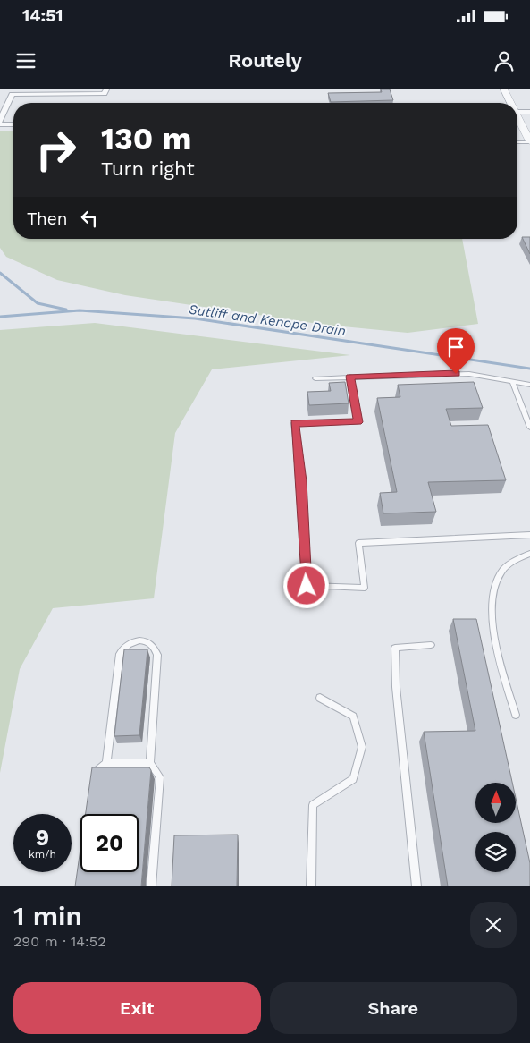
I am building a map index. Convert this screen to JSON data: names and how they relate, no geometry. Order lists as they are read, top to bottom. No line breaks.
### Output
{"water":["Sutliff and Kenope Drain"],"north":"top","page":{"status":"14:51","header":"Routely","turn":["130 m","Turn right"],"then":"Then","speed":"9 km/h","limit":"20","heading":["1 min","290 m · 14:52"],"buttons":["Exit","Share"]}}
